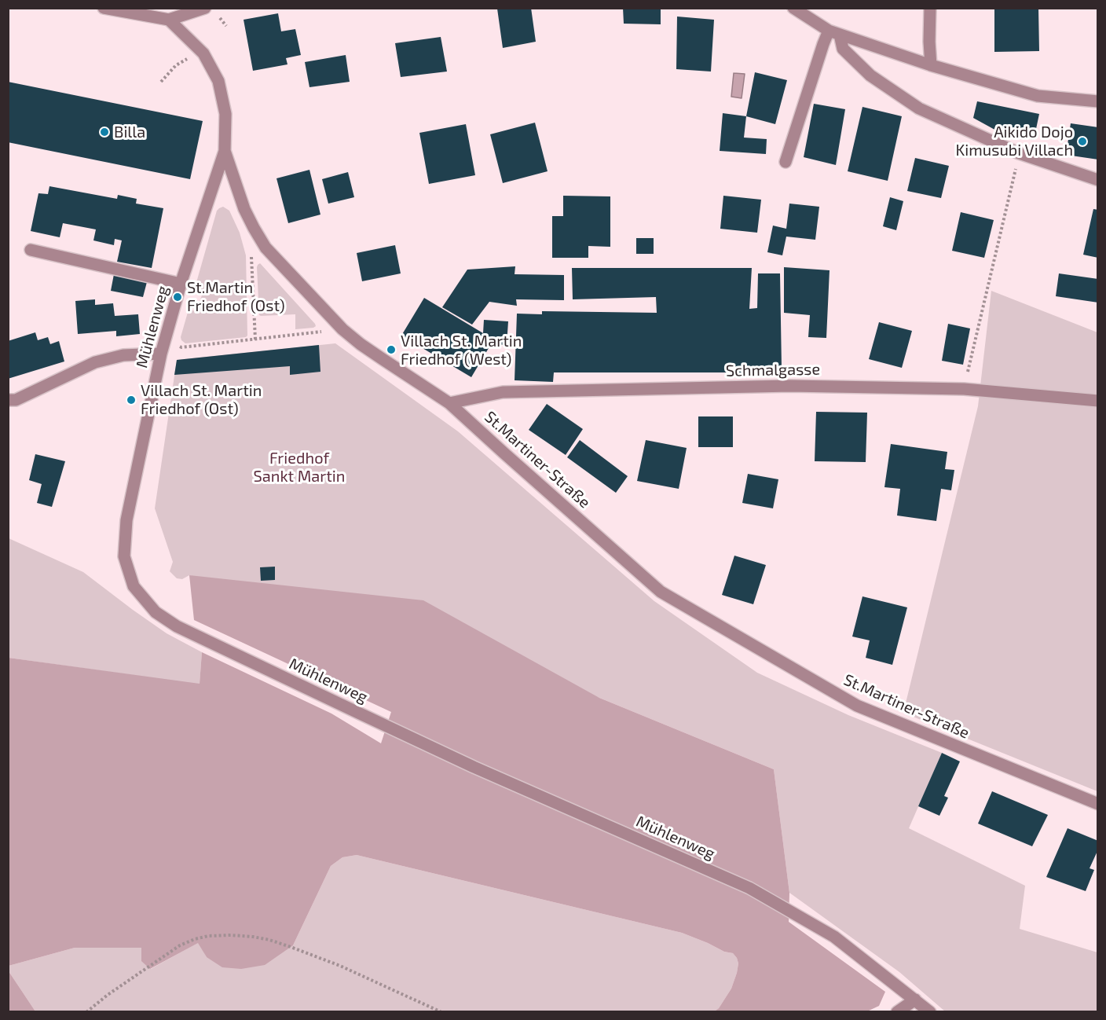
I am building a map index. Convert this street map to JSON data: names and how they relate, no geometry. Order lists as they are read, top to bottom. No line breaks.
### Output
{"streets":{"street":["Mühlenweg","Schmalgasse","St.Martiner-Straße"]},"crossings":[["Mühlenweg","St.Martiner-Straße"],["Schmalgasse","St.Martiner-Straße"]],"parks":["Friedhof Sankt Martin"],"places":["Billa","Aikido Dojo Kimusubi Villach","St.Martin Friedhof (Ost)","Villach St. Martin Friedhof (West)","Villach St. Martin Friedhof (Ost)"]}
